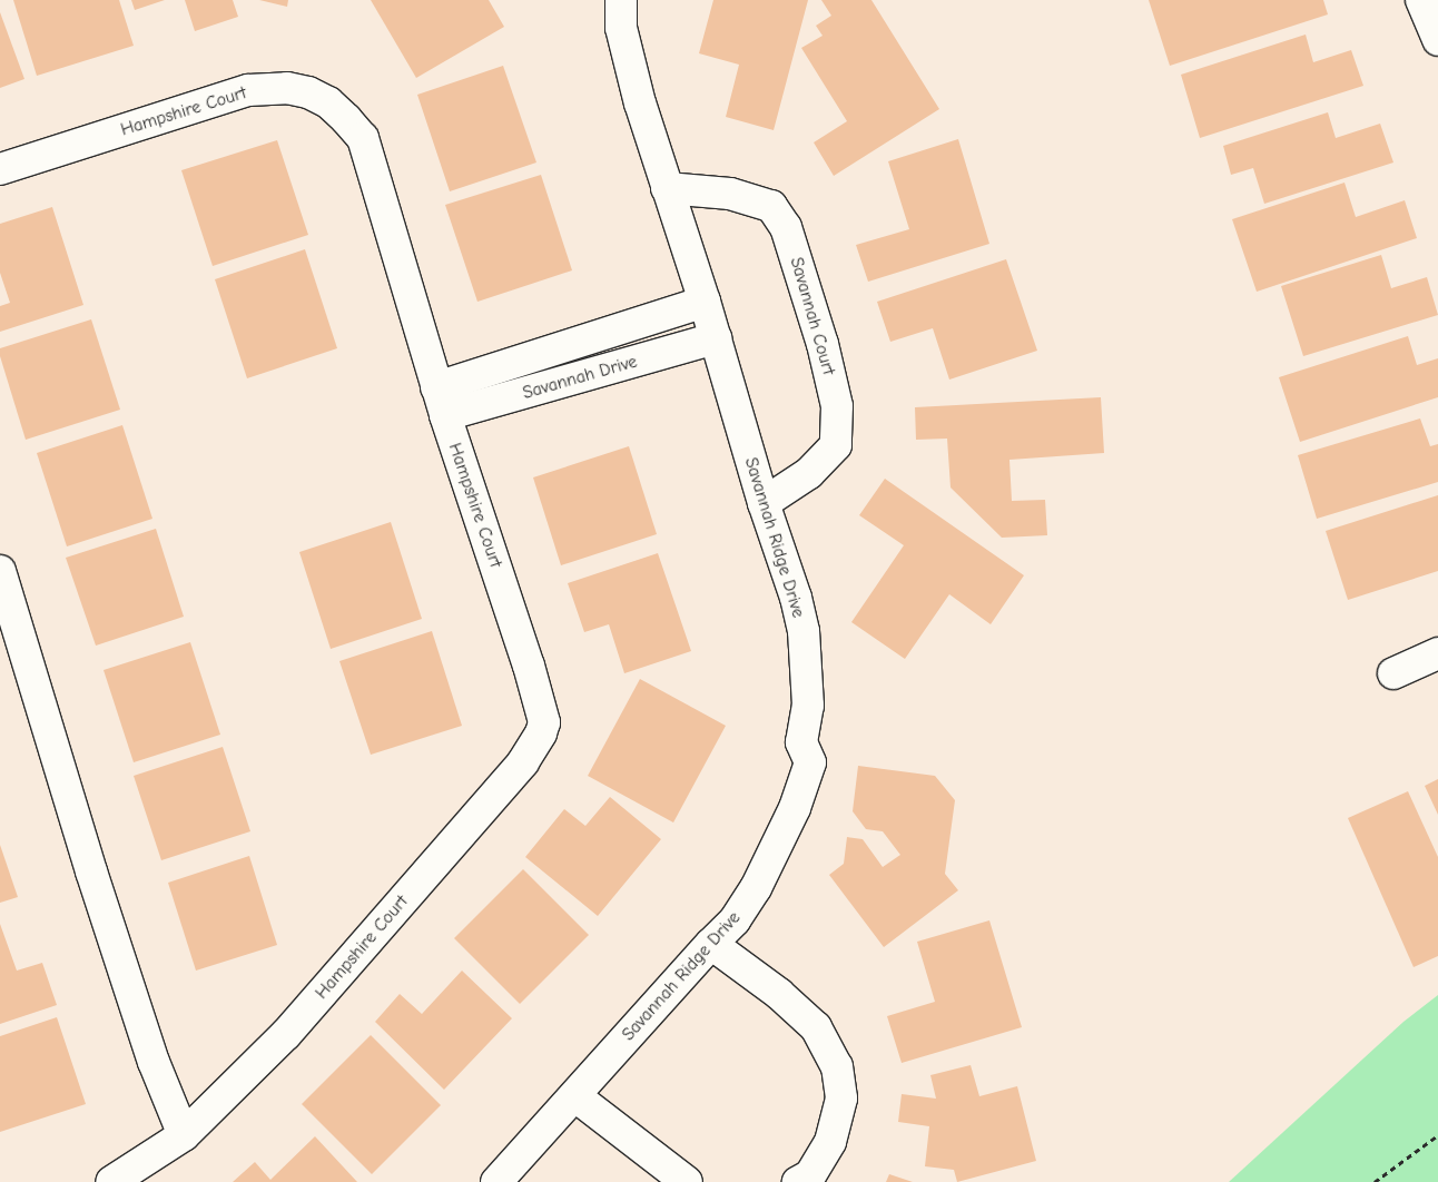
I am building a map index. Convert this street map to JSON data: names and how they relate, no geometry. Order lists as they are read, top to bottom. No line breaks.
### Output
{"streets":{"street":["Hampshire Court","Savannah Court","Savannah Drive","Savannah Ridge Drive"]},"crossings":[["Hampshire Court","Savannah Drive"],["Savannah Court","Savannah Ridge Drive"],["Savannah Drive","Savannah Ridge Drive"]]}
